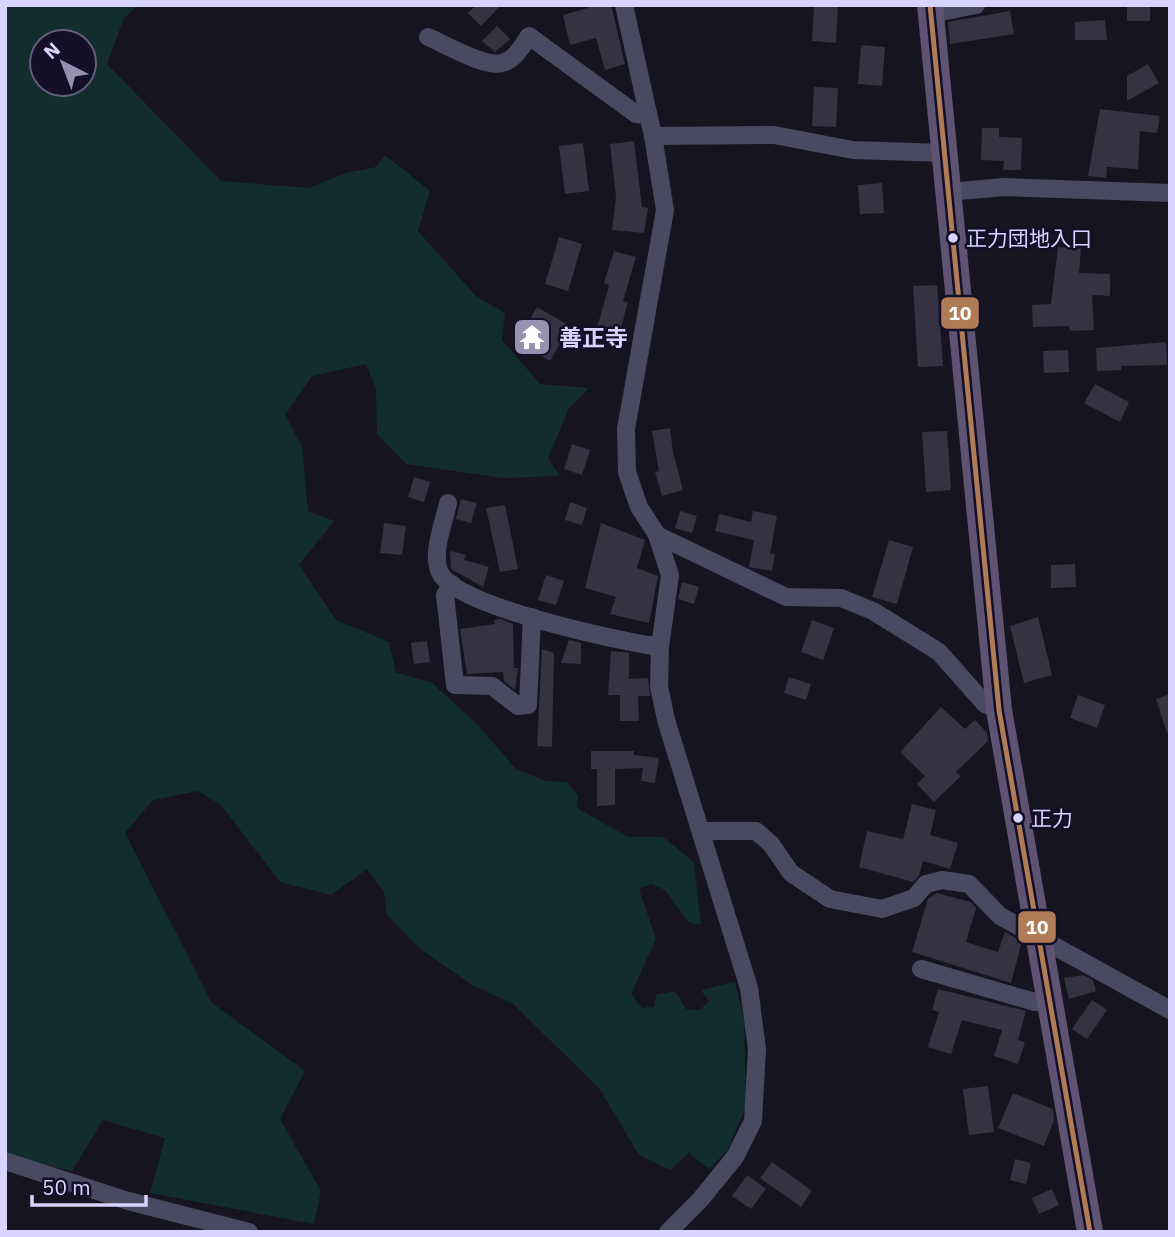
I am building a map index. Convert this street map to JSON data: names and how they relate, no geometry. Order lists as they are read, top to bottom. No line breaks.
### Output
{"places":{"other":["正力団地入口","正力"],"temple":["善正寺"]},"lines":["transit line 10"],"scale_bar":"50 m","north":"top left"}
